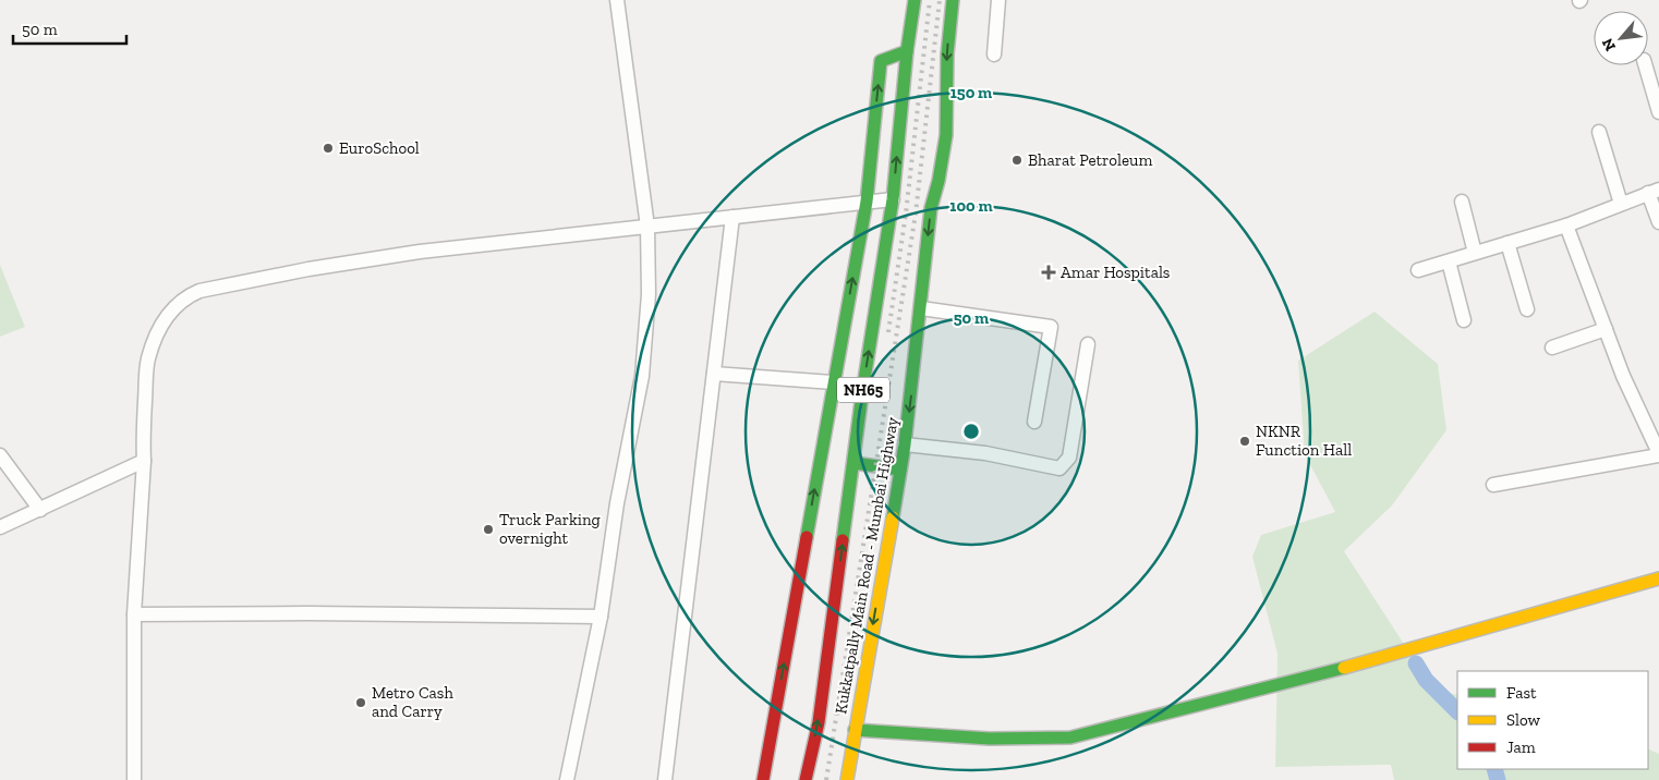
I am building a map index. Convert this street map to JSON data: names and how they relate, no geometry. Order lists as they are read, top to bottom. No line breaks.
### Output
{"streets":{"main road":["NH65","Kukkatpally Main Road - Mumbai Highway"]},"places":{"other":["EuroSchool","Bharat Petroleum","NKNR Function Hall","Truck Parking overnight","Metro Cash and Carry"],"health":["Amar Hospitals"]},"legend":["Fast","Slow","Jam"],"scale_bar":"50 m","north":"bottom left","rings":["150 m","100 m","50 m"]}
